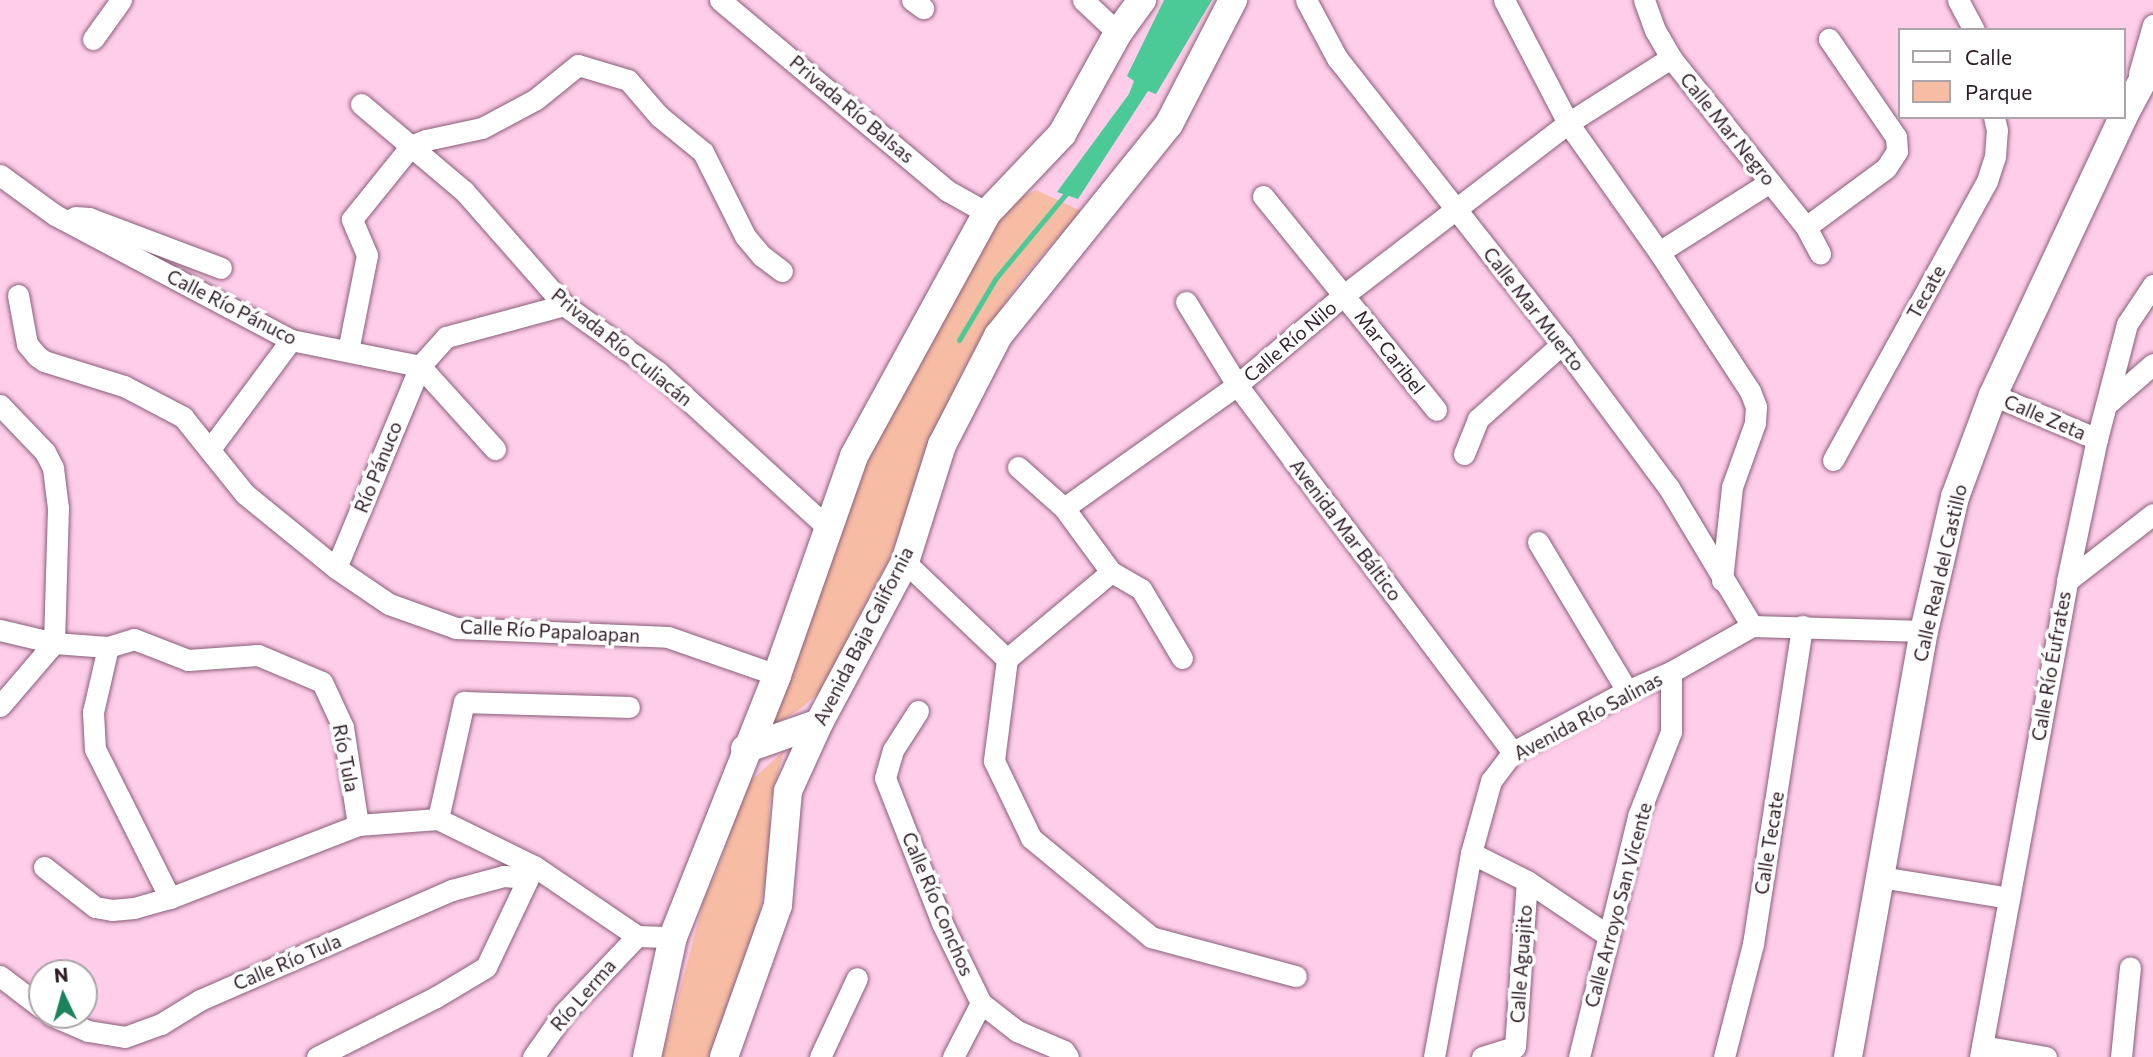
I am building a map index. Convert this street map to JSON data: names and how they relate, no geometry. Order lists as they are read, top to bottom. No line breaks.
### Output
{"streets":{"street":["Privada Río Balsas","Calle Mar Negro","Tecate","Calle Río Pánuco","Calle Mar Muerto","Calle Río Nilo","Privada Río Culiacán","Mar Caribel","Calle Zeta","Río Pánuco","Avenida Mar Báltico","Calle Real del Castillo","Calle Río Papaloapan","Avenida Baja California","Calle Río Éufrates","Avenida Río Salinas","Río Tula","Calle Tecate","Calle Río Conchos","Calle Arroyo San Vicente","Calle Río Tula","Calle Aguajito","Río Lerma"]},"crossings":[["Calle Mar Negro","Calle Río Nilo"],["Calle Río Pánuco","Río Pánuco"],["Calle Mar Muerto","Calle Río Nilo"],["Calle Mar Muerto","Avenida Río Salinas"],["Calle Río Nilo","Mar Caribel"],["Calle Río Nilo","Avenida Mar Báltico"],["Privada Río Culiacán","Río Pánuco"],["Calle Zeta","Calle Real del Castillo"],["Calle Zeta","Calle Río Éufrates"],["Río Pánuco","Calle Río Papaloapan"],["Avenida Mar Báltico","Avenida Río Salinas"],["Calle Real del Castillo","Avenida Río Salinas"],["Avenida Río Salinas","Calle Tecate"],["Avenida Río Salinas","Calle Arroyo San Vicente"]],"legend":["Calle","Parque"],"north":"top"}
